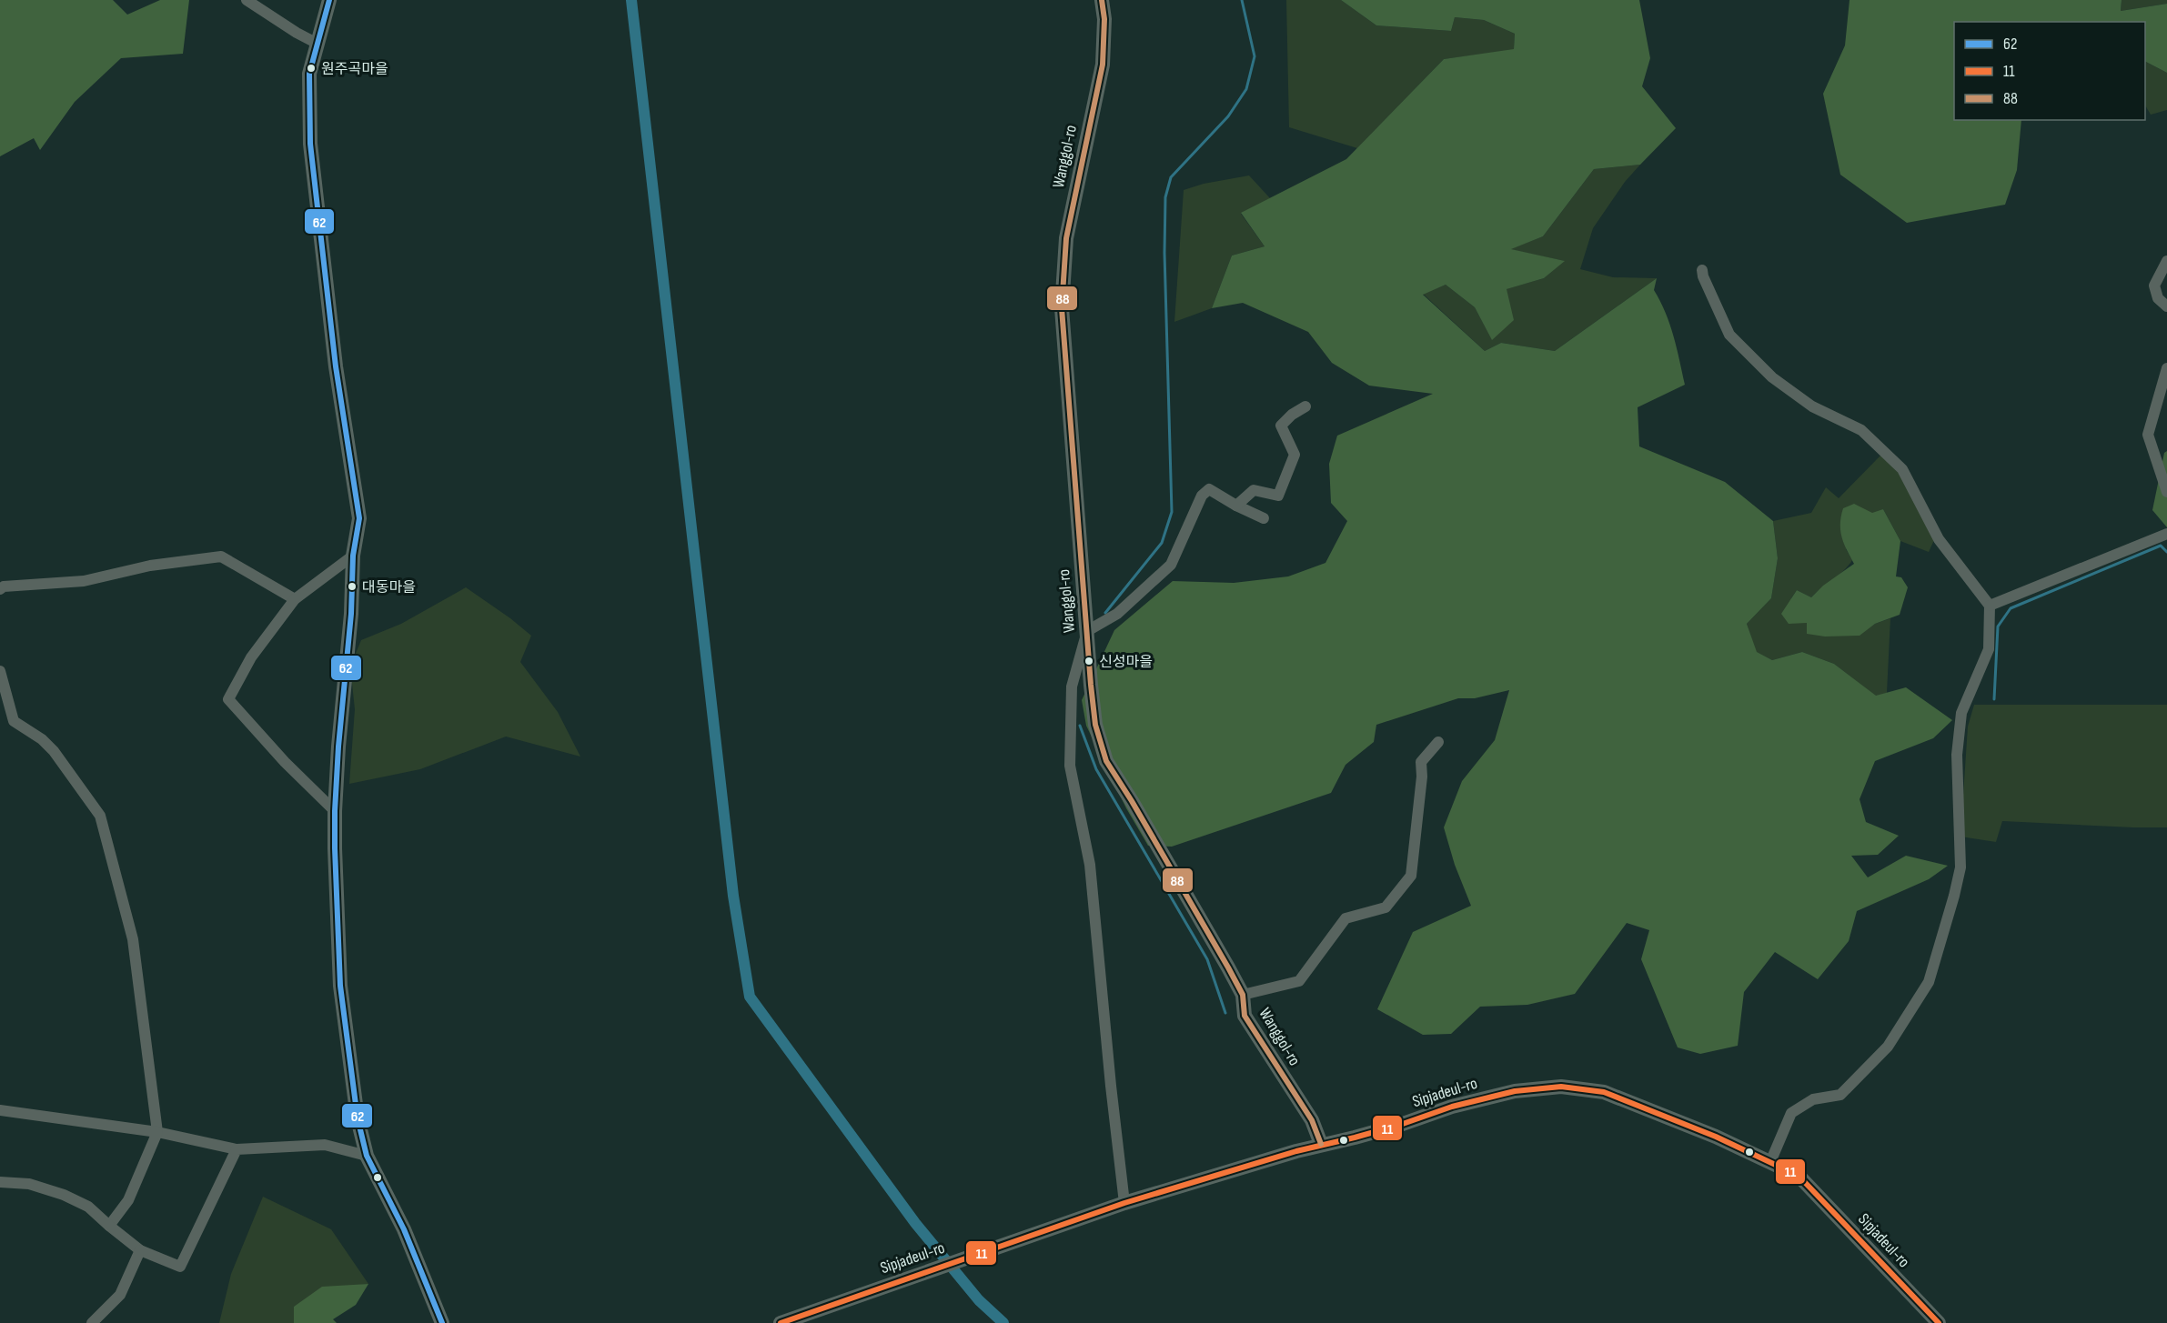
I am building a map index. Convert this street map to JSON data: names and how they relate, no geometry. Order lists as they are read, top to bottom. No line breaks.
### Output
{"streets":{"street":["Wanggol-ro","Sipjadeul-ro"]},"crossings":[["Wanggol-ro","Sipjadeul-ro"]],"places":["원주곡마을","대동마을","신성마을"],"lines":["transit line 62","transit line 88","transit line 11"],"legend":["62","11","88"]}
